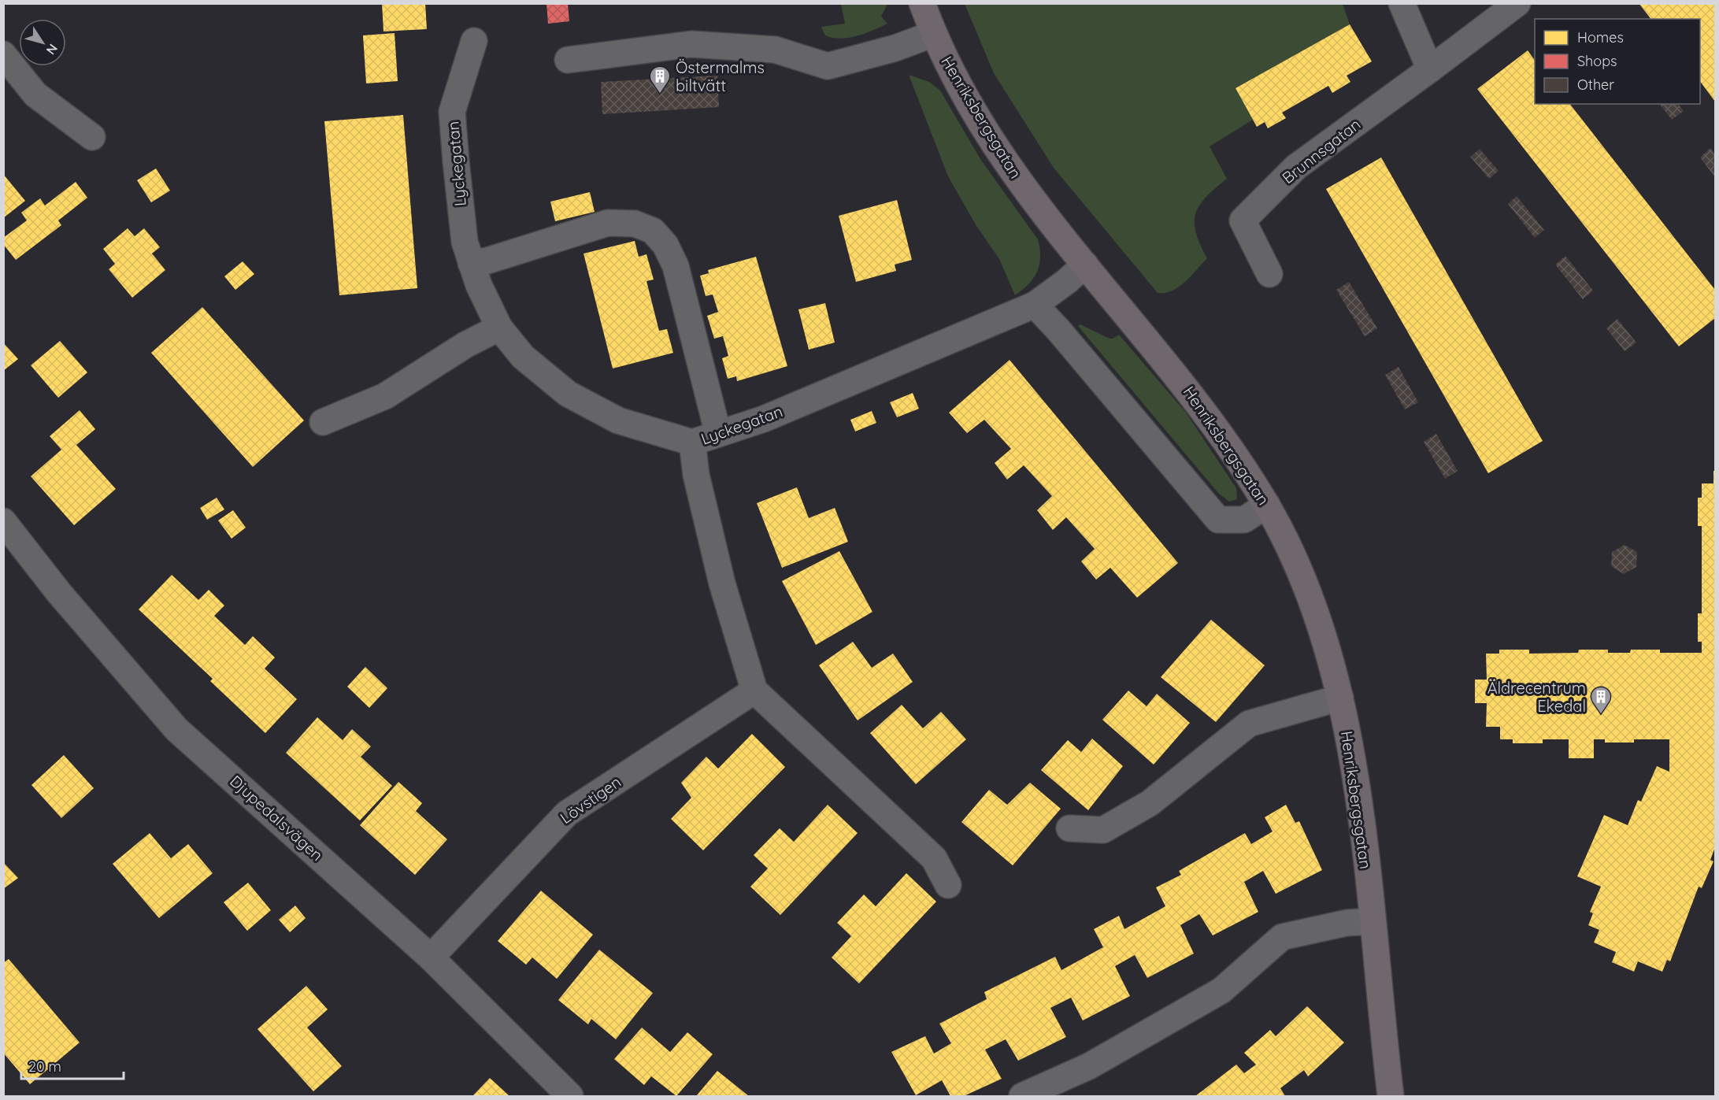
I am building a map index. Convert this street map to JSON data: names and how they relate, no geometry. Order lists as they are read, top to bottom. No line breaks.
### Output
{"streets":{"main road":["Henriksbergsgatan"],"street":["Brunnsgatan","Lyckegatan","Lövstigen","Djupedalsvägen"]},"crossings":[["Henriksbergsgatan","Lyckegatan"],["Lövstigen","Djupedalsvägen"]],"places":{"building":["Östermalms biltvätt","Äldrecentrum Ekedal"]},"legend":["Homes","Shops","Other"],"scale_bar":"20 m","north":"bottom right"}
